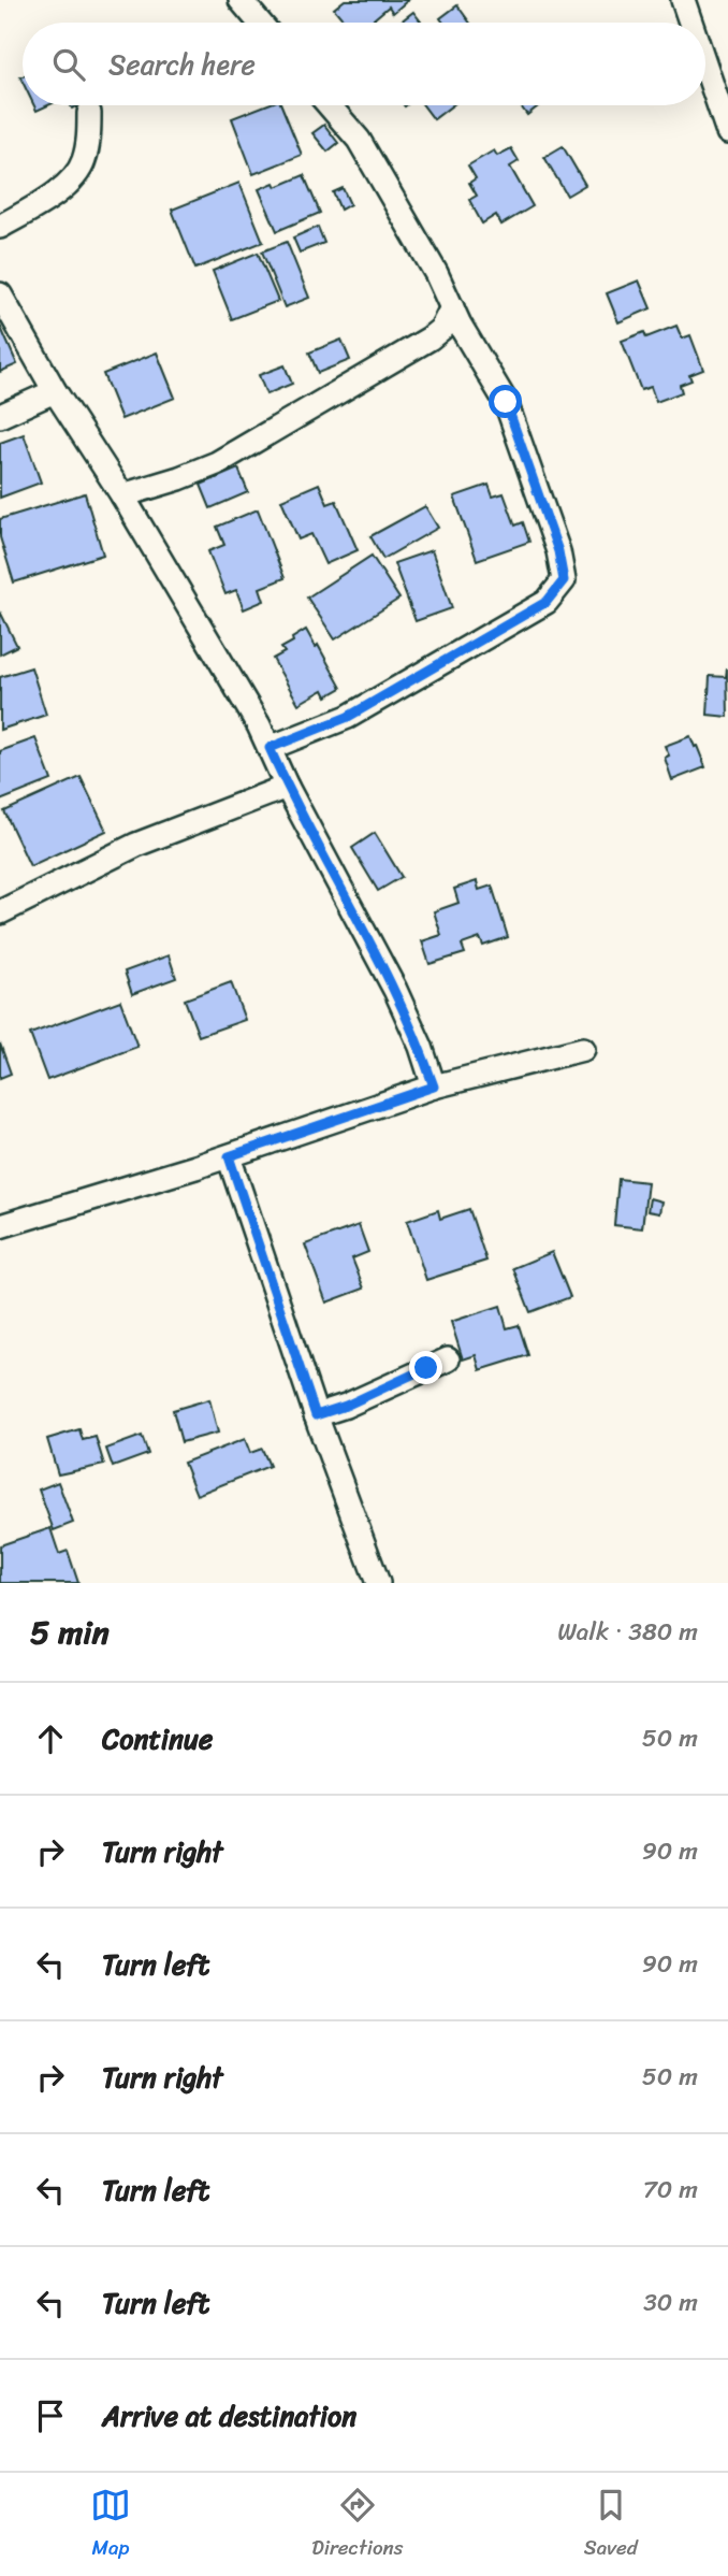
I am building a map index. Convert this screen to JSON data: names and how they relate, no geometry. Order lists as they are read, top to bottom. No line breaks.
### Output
{"page":{"search":"Search here","heading":["5 min","Walk · 380 m"],"list":[["Continue","50 m"],["Turn right","90 m"],["Turn left","90 m"],["Turn right","50 m"],["Turn left","70 m"],["Turn left","30 m"],"Arrive at destination"],"nav":["Map","Directions","Saved"]}}
